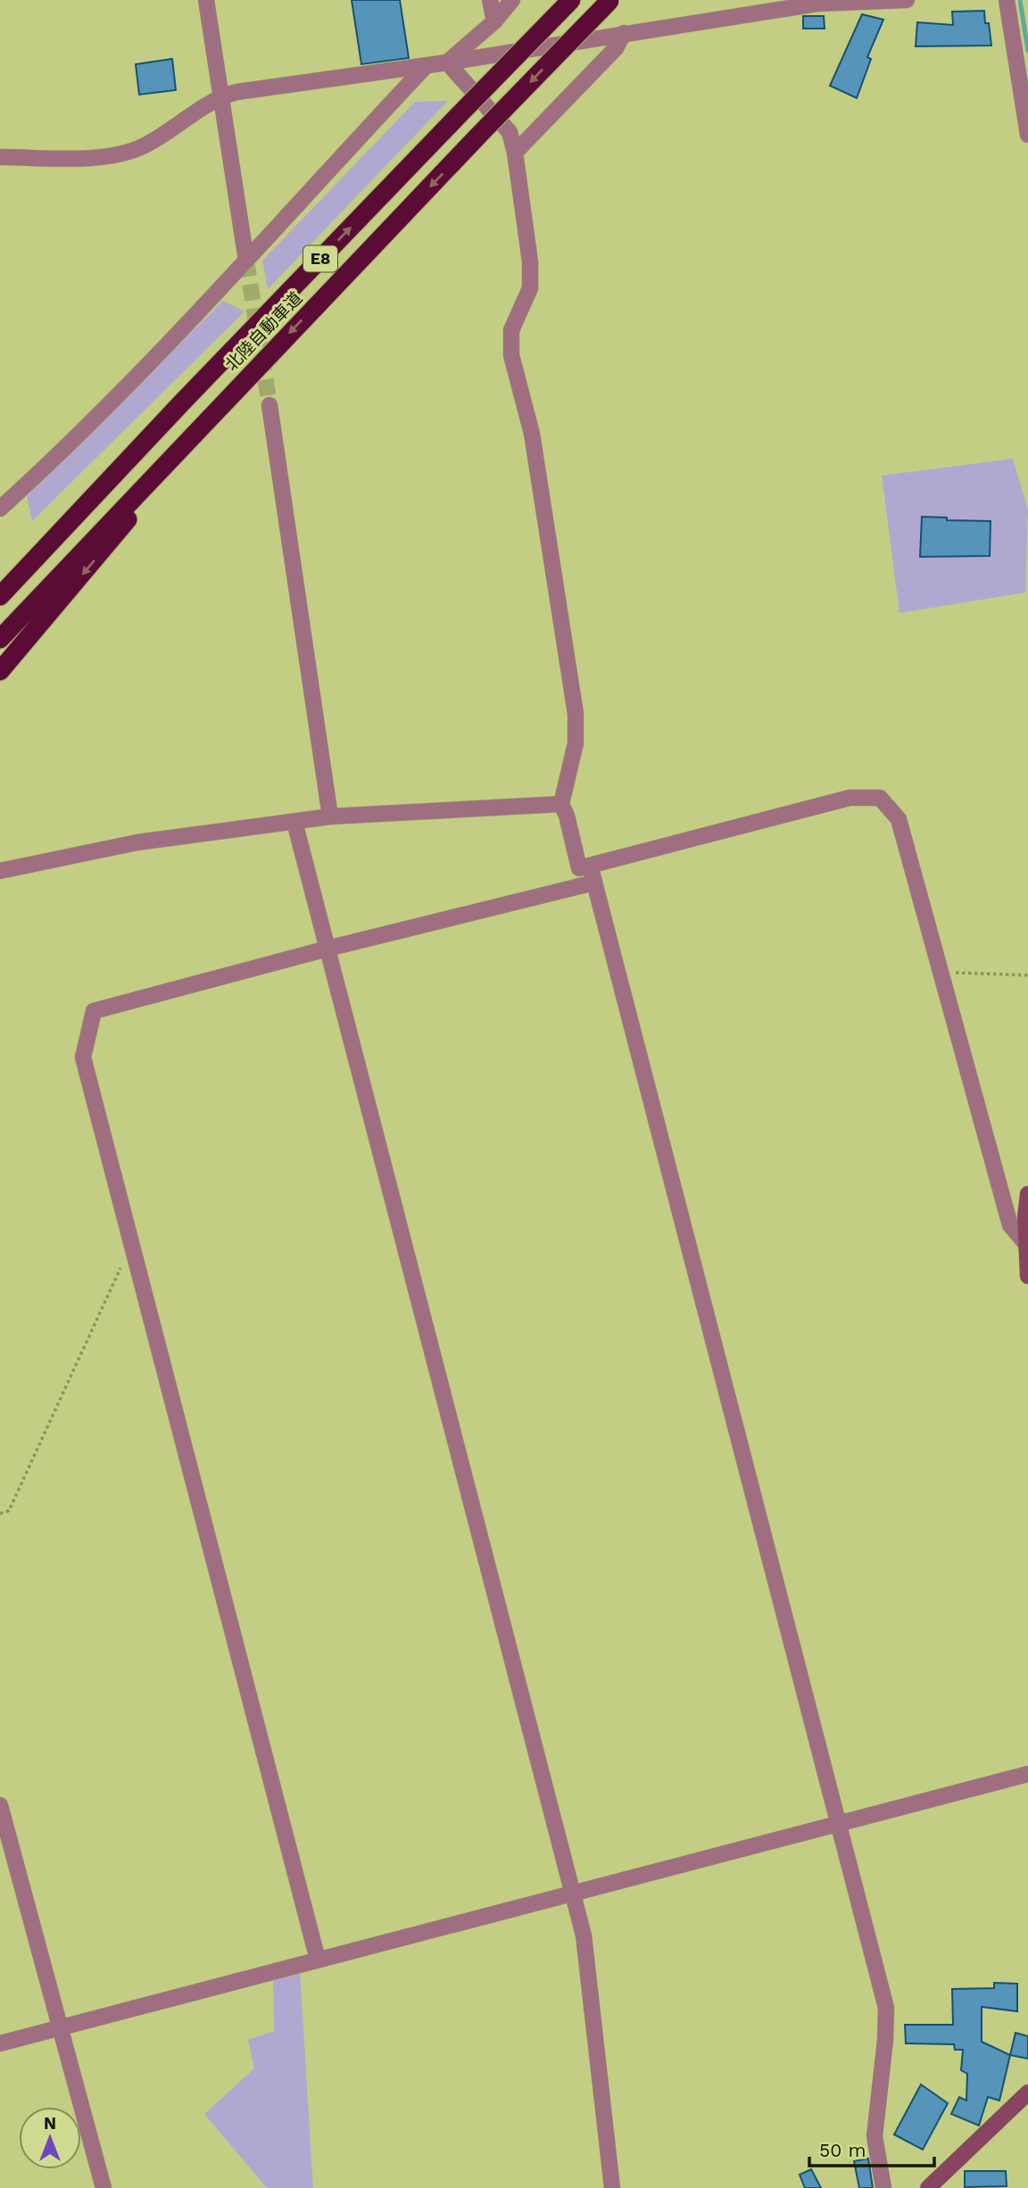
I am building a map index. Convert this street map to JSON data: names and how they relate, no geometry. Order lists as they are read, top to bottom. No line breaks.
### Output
{"streets":{"highway":["E8","北陸自動車道"]},"scale_bar":"50 m","north":"top"}
